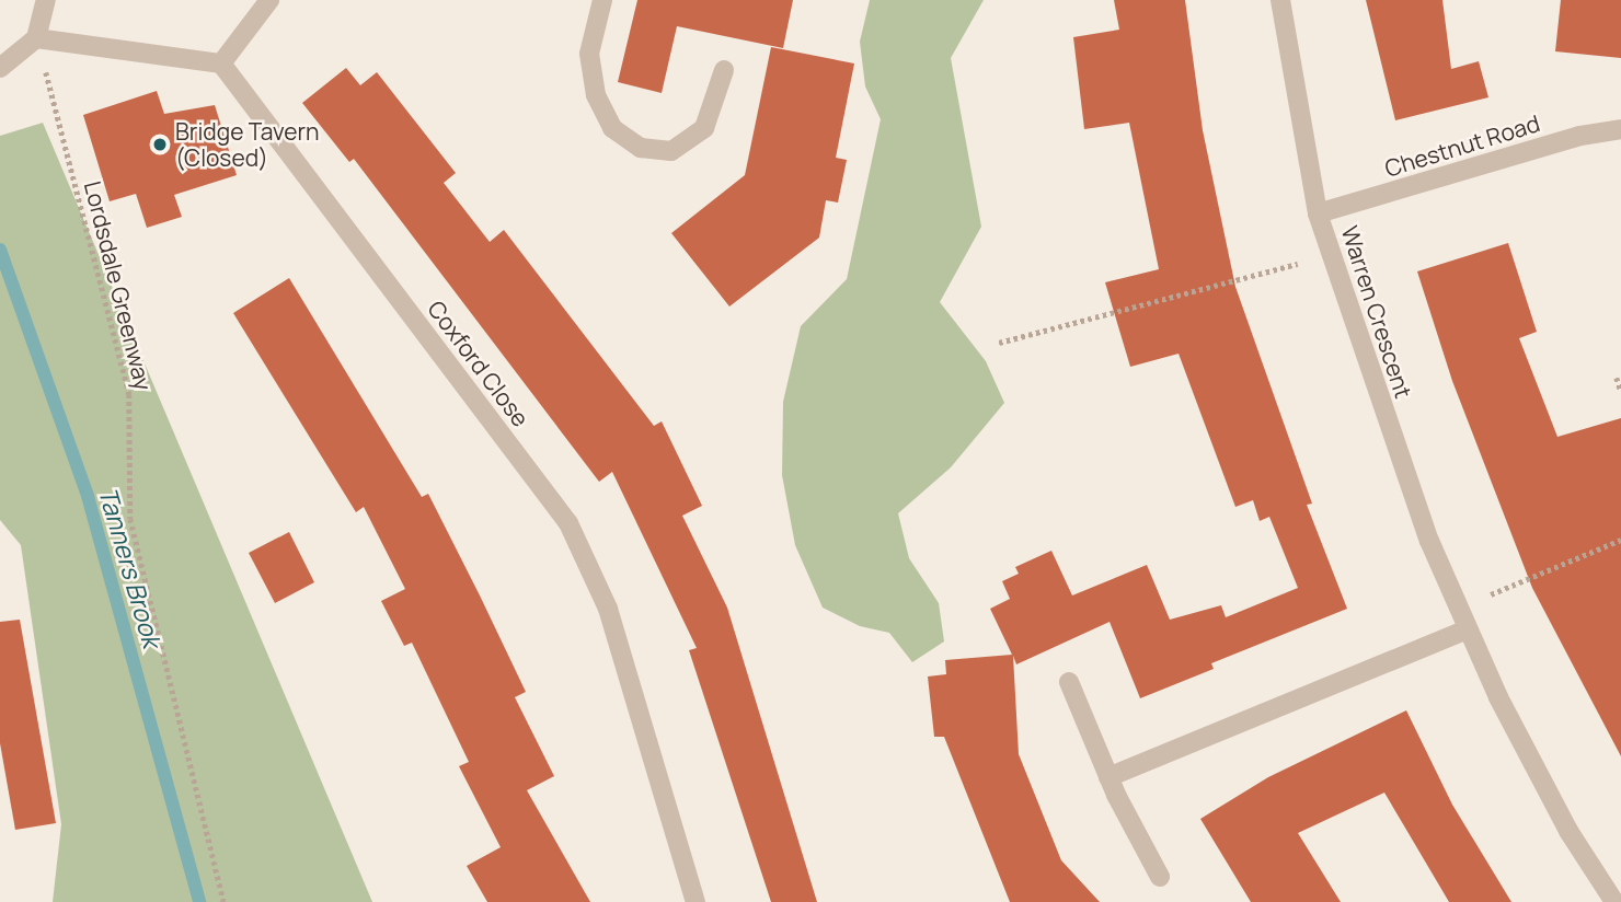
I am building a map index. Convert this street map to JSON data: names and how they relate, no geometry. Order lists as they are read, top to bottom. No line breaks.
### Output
{"streets":{"street":["Chestnut Road","Warren Crescent","Coxford Close"],"path":["Lordsdale Greenway"]},"crossings":[["Chestnut Road","Warren Crescent"]],"water":["Tanners Brook"],"places":["Bridge Tavern (Closed)"]}
